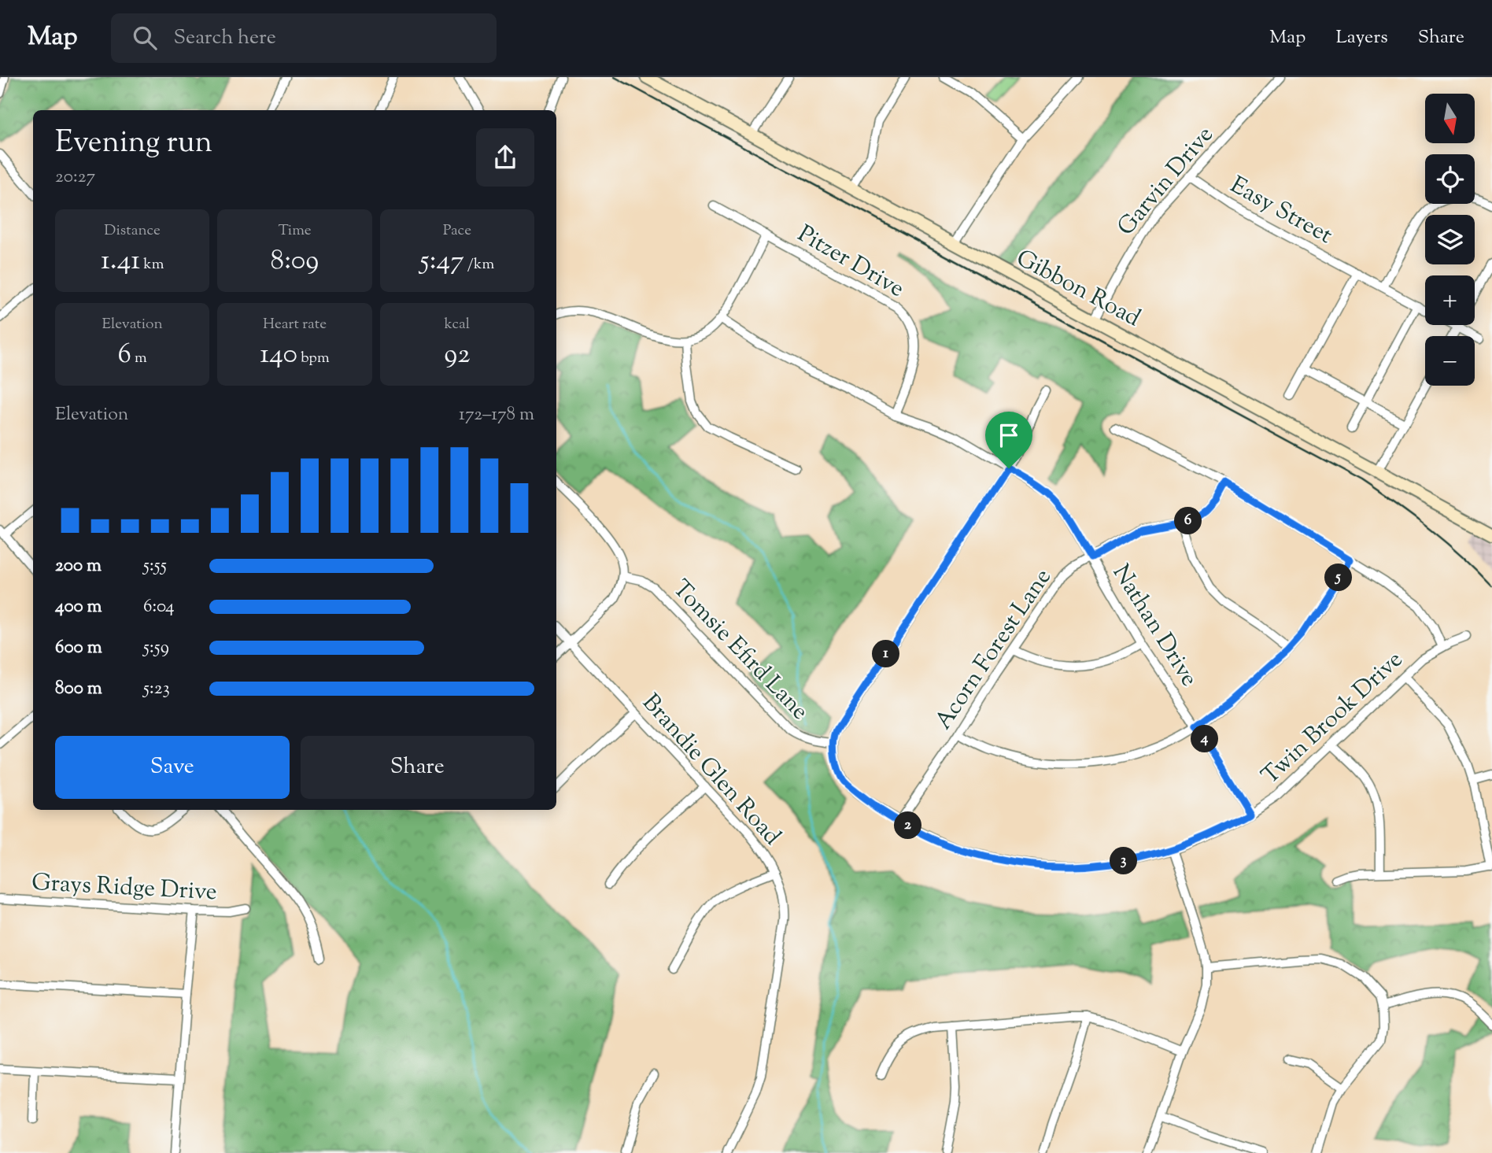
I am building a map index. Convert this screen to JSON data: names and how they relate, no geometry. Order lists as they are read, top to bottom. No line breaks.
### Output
{"streets":{"main road":["Gibbon Road"],"street":["Garvin Drive","Easy Street","Pitzer Drive","Nathan Drive","Acorn Forest Lane","Tomsie Efird Lane","Twin Brook Drive","Brandie Glen Road","Grays Ridge Drive"]},"crossings":[["Garvin Drive","Easy Street"],["Garvin Drive","Gibbon Road"],["Pitzer Drive","Nathan Drive"],["Nathan Drive","Acorn Forest Lane"],["Nathan Drive","Twin Brook Drive"],["Acorn Forest Lane","Twin Brook Drive"],["Tomsie Efird Lane","Twin Brook Drive"]],"north":"bottom","page":{"header":"Map","search":"Search here","nav":["Map","Layers","Share"],"map_buttons":["+","−"],"heading":["Evening run","20:27"],"stats":[["Distance","1.41 km"],["Time","8:09"],["Pace","5:47 /km"],["Elevation","6 m"],["Heart rate","140 bpm"],["kcal","92"]],"chart":["Elevation","172–178 m"],"pins":["6","5","1","4","2","3"],"list":[{"name":"200 m","note":"5:55"},{"name":"400 m","note":"6:04"},{"name":"600 m","note":"5:59"},{"name":"800 m","note":"5:23"}],"buttons":["Save","Share"]}}
